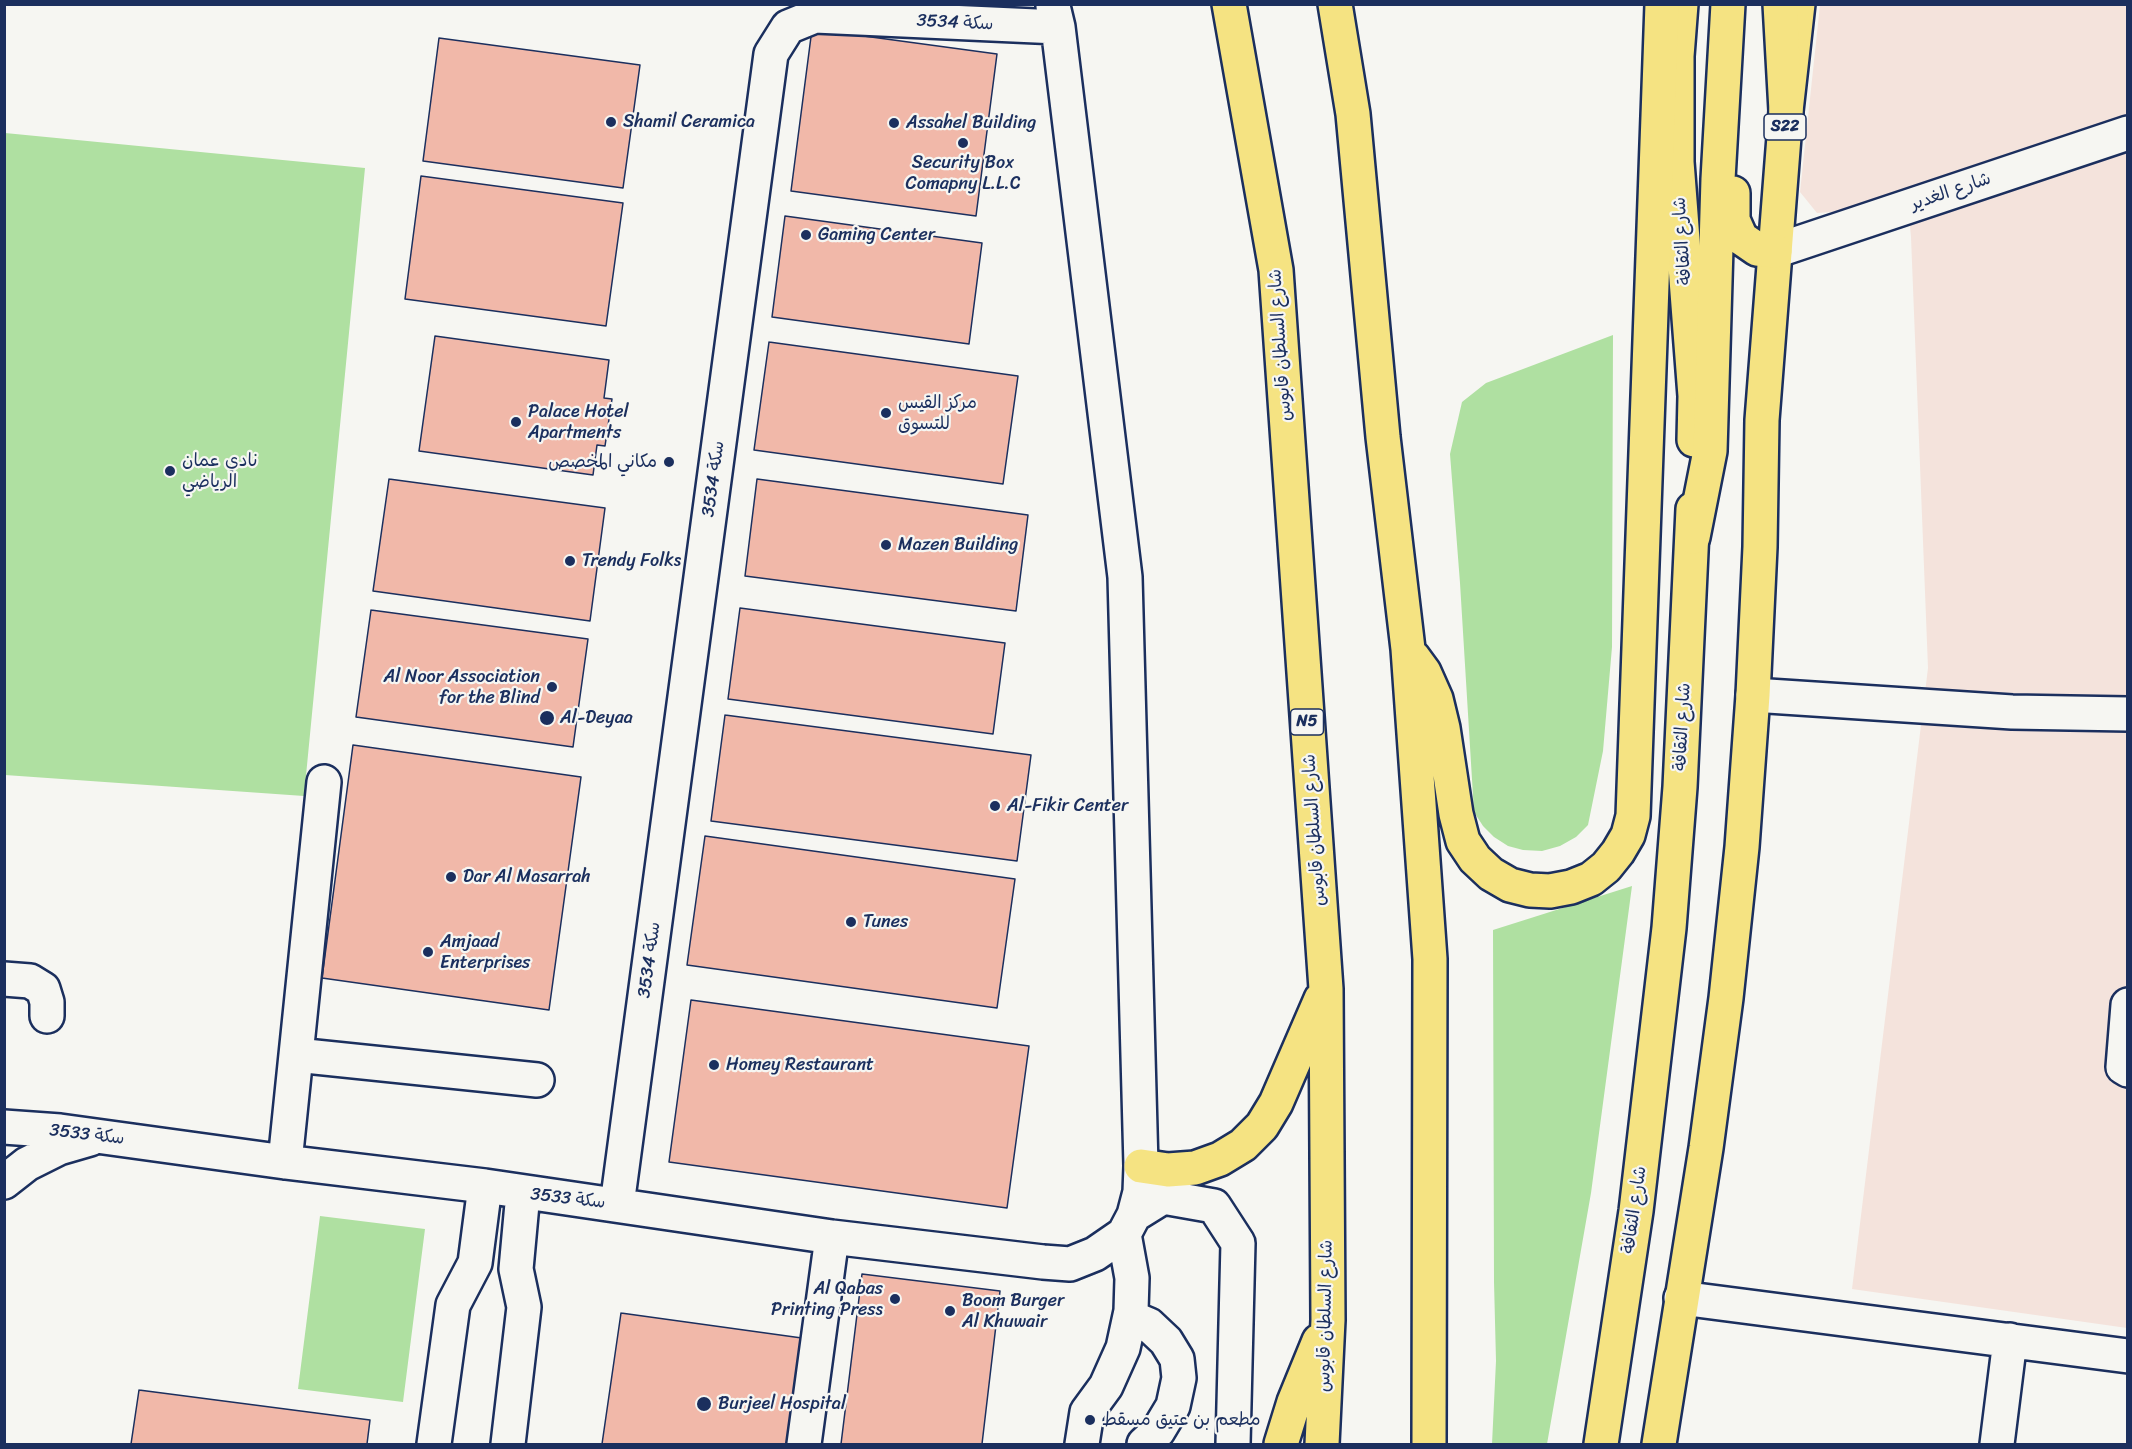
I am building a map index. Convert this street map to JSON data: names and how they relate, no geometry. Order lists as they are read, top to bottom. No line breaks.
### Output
{"streets":{"main road":["S22","شارع الثقافة","شارع السلطان قابوس","N5"],"street":["سكة 3534","شارع الغدير","سكة 3533"]},"crossings":[["سكة 3534","سكة 3533"],["S22","شارع الغدير"]],"places":["Shamil Ceramica","Assahel Building","Security Box Comapny L.L.C","Gaming Center","مركز القيس للتسوق","Palace Hotel Apartments","مكاني المخصص","نادي عمان الرياضي","Mazen Building","Trendy Folks","Al Noor Association for the Blind","Al-Deyaa","Al-Fikir Center","Dar Al Masarrah","Tunes","Amjaad Enterprises","Homey Restaurant","Al Qabas Printing Press","Boom Burger Al Khuwair","Burjeel Hospital","مطعم بن عتيق مسقط"]}
